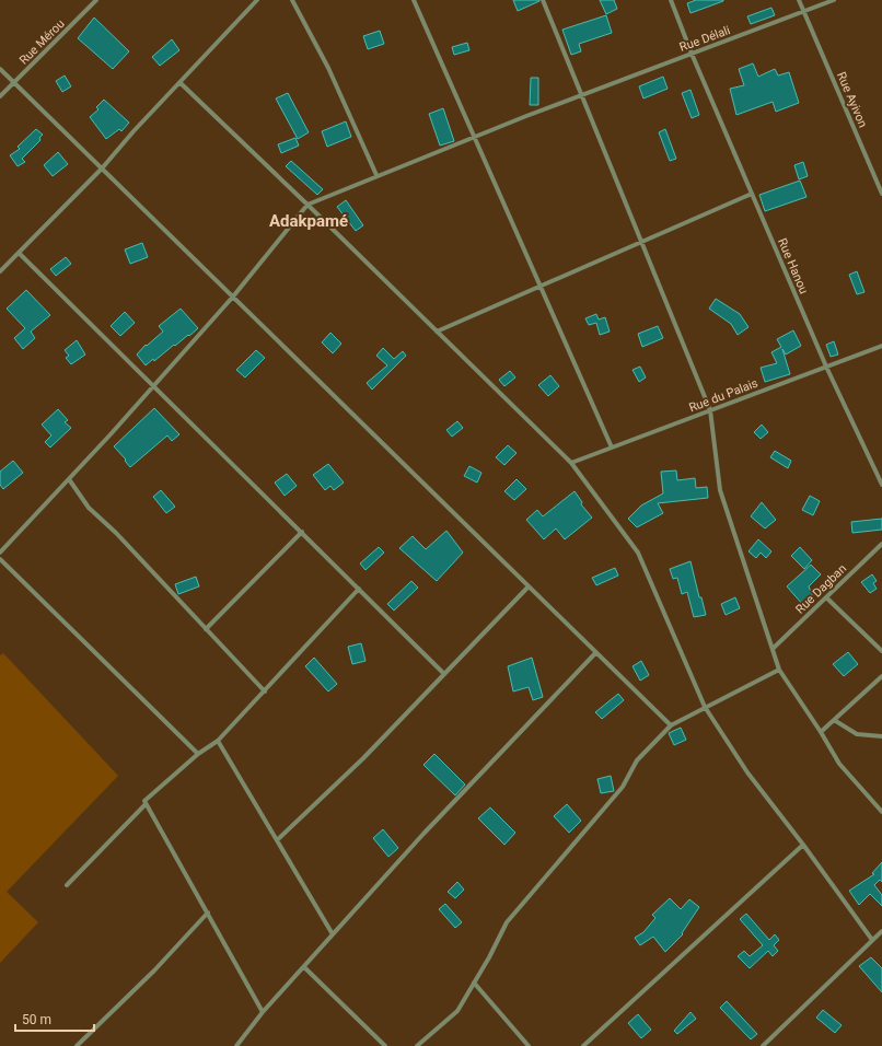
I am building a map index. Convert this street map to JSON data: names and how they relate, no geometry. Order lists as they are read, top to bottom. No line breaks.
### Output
{"streets":{"street":["Rue Délali","Rue Mérou","Rue Ayivon","Rue Hanou","Rue du Palais","Rue Dagban"]},"crossings":[["Rue Délali","Rue Ayivon"],["Rue Délali","Rue Hanou"],["Rue Hanou","Rue du Palais"]],"districts":["Adakpamé"],"scale_bar":"50 m"}
